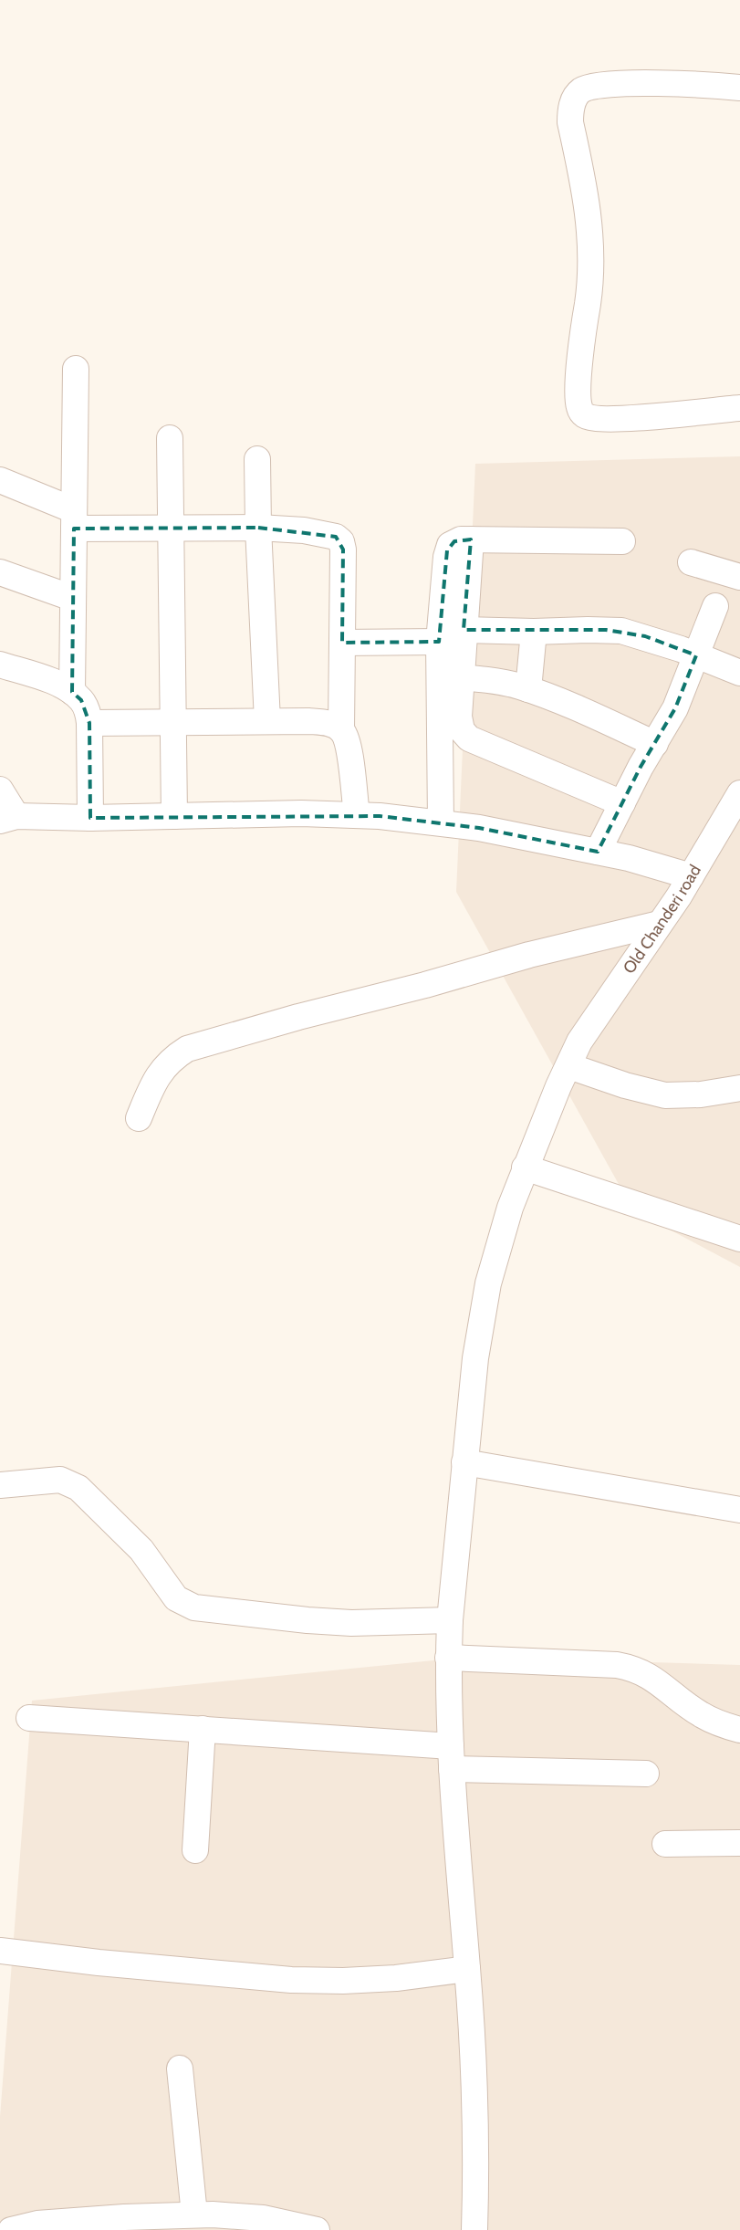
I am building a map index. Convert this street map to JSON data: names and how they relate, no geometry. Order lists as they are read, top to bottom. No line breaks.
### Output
{"streets":{"street":["Old Chanderi road"]}}
